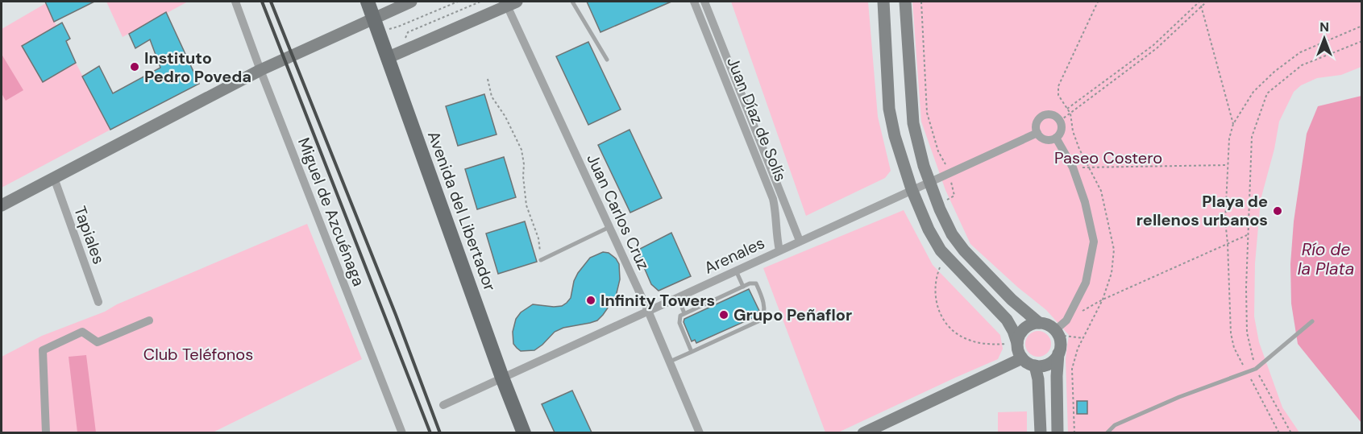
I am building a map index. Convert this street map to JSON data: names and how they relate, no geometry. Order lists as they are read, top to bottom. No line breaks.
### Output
{"streets":{"main road":["Avenida del Libertador"],"street":["Juan Díaz de Solís","Miguel de Azcuénaga","Juan Carlos Cruz","Tapiales","Arenales"]},"crossings":[["Juan Díaz de Solís","Arenales"],["Avenida del Libertador","Arenales"],["Juan Carlos Cruz","Arenales"]],"water":["Río de la Plata"],"parks":["Paseo Costero","Club Teléfonos"],"places":["Instituto Pedro Poveda","Playa de rellenos urbanos","Infinity Towers","Grupo Peñaflor"],"north":"top"}
